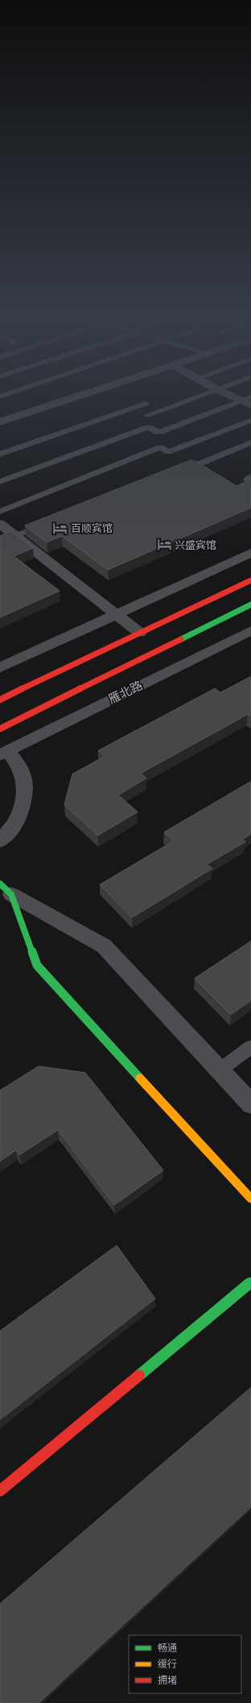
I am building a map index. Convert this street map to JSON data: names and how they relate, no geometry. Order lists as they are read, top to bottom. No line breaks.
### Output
{"streets":{"main road":["雁北路"]},"places":{"hotel":["百顺宾馆","兴盛宾馆"]},"legend":["畅通","缓行","拥堵"]}
